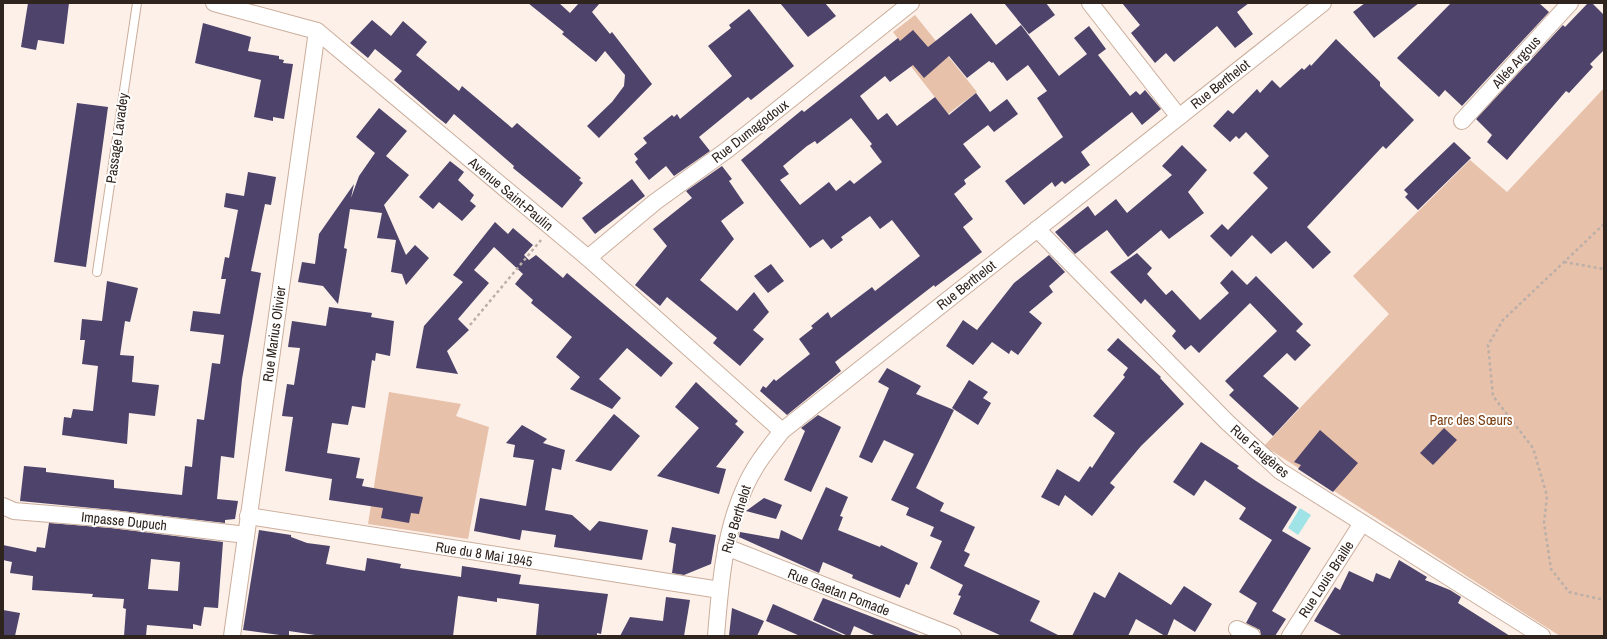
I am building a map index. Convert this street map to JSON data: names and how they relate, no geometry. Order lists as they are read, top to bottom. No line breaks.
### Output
{"streets":{"street":["Allée Argous","Rue Berthelot","Rue Dumagodoux","Avenue Saint-Paulin","Rue Marius Olivier","Rue Faugères","Impasse Dupuch","Rue du 8 Mai 1945","Rue Louis Braille","Rue Gaetan Pomade"],"lane":["Passage Lavadey"]},"crossings":[["Rue Berthelot","Avenue Saint-Paulin"],["Rue Berthelot","Rue Faugères"],["Rue Berthelot","Rue du 8 Mai 1945"],["Rue Berthelot","Rue Gaetan Pomade"],["Rue Dumagodoux","Avenue Saint-Paulin"],["Avenue Saint-Paulin","Rue Marius Olivier"],["Rue Marius Olivier","Impasse Dupuch"],["Rue Marius Olivier","Rue du 8 Mai 1945"],["Rue Faugères","Rue Louis Braille"]],"parks":["Parc des Sœurs"]}
